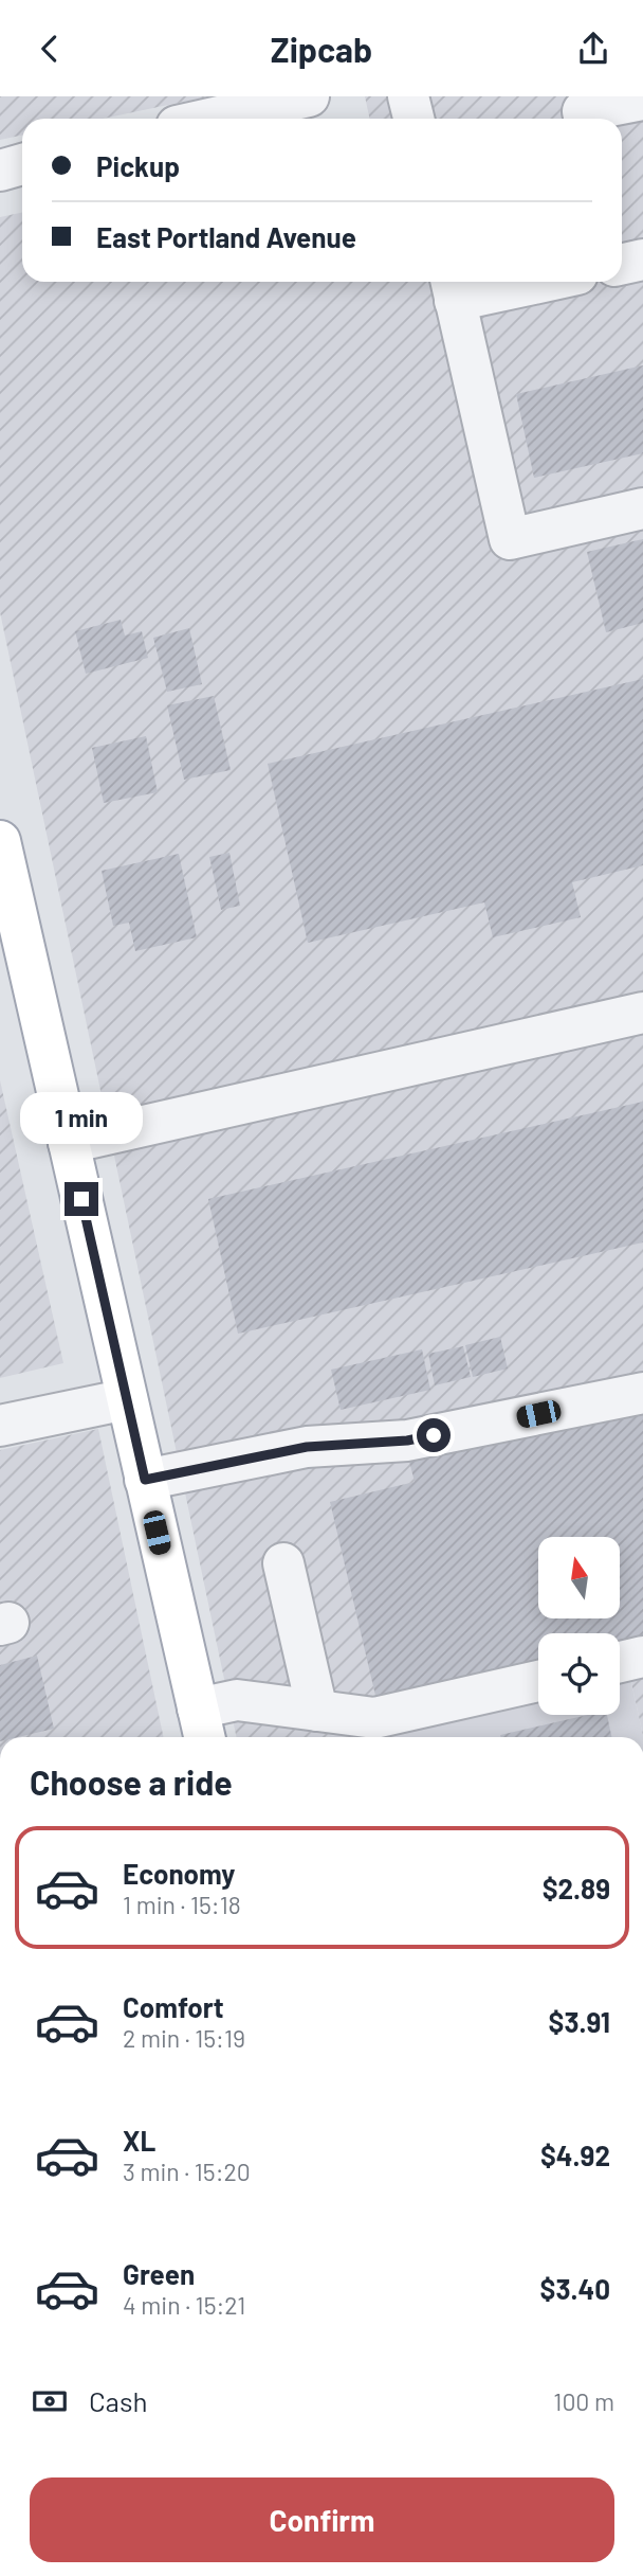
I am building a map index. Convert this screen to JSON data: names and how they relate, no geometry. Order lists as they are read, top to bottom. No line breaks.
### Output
{"north":"top","page":{"header":"Zipcab","banner":["Pickup","East Portland Avenue"],"bubble":"1 min","heading":"Choose a ride","list":[{"name":"Economy","note":"1 min · 15:18","value":"$2.89"},{"name":"Comfort","note":"2 min · 15:19","value":"$3.91"},{"name":"XL","note":"3 min · 15:20","value":"$4.92"},{"name":"Green","note":"4 min · 15:21","value":"$3.40"}],"pay":["Cash","100 m"],"buttons":"Confirm"}}
